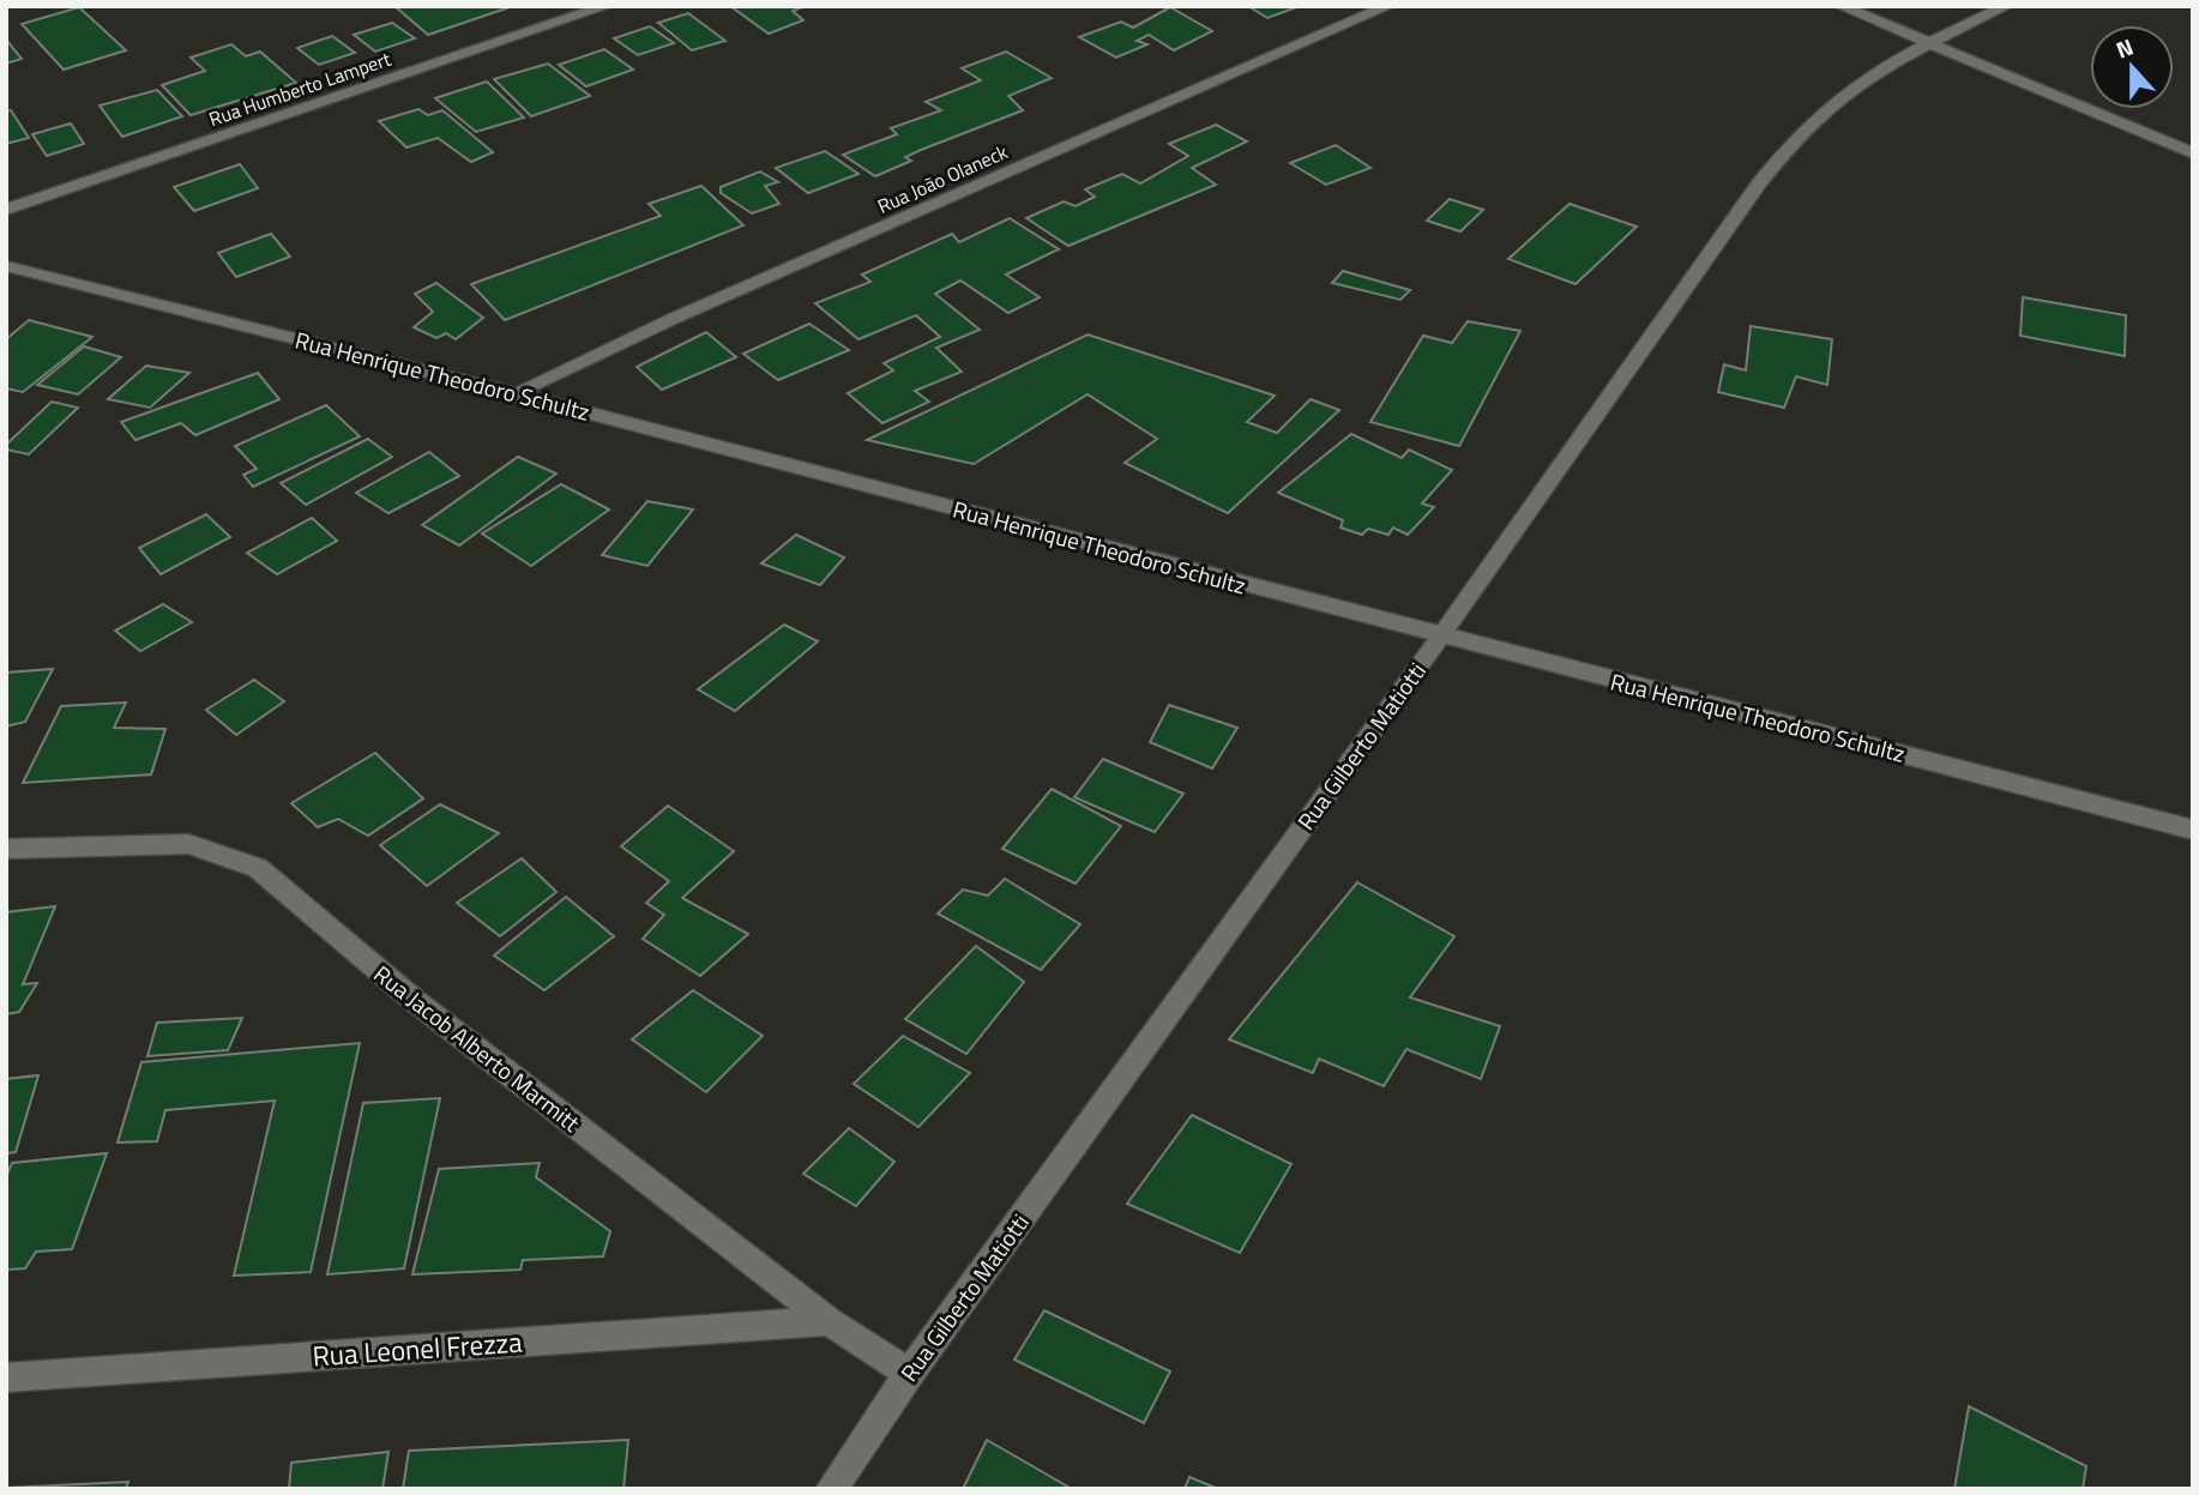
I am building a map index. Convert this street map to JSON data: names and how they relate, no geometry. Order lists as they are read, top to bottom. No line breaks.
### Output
{"streets":{"street":["Rua Humberto Lampert","Rua João Olaneck","Rua Henrique Theodoro Schultz","Rua Gilberto Matiotti","Rua Jacob Alberto Marmitt","Rua Leonel Frezza"]},"crossings":[["Rua João Olaneck","Rua Henrique Theodoro Schultz"],["Rua Henrique Theodoro Schultz","Rua Gilberto Matiotti"],["Rua Gilberto Matiotti","Rua Jacob Alberto Marmitt"],["Rua Jacob Alberto Marmitt","Rua Leonel Frezza"]],"north":"top"}
